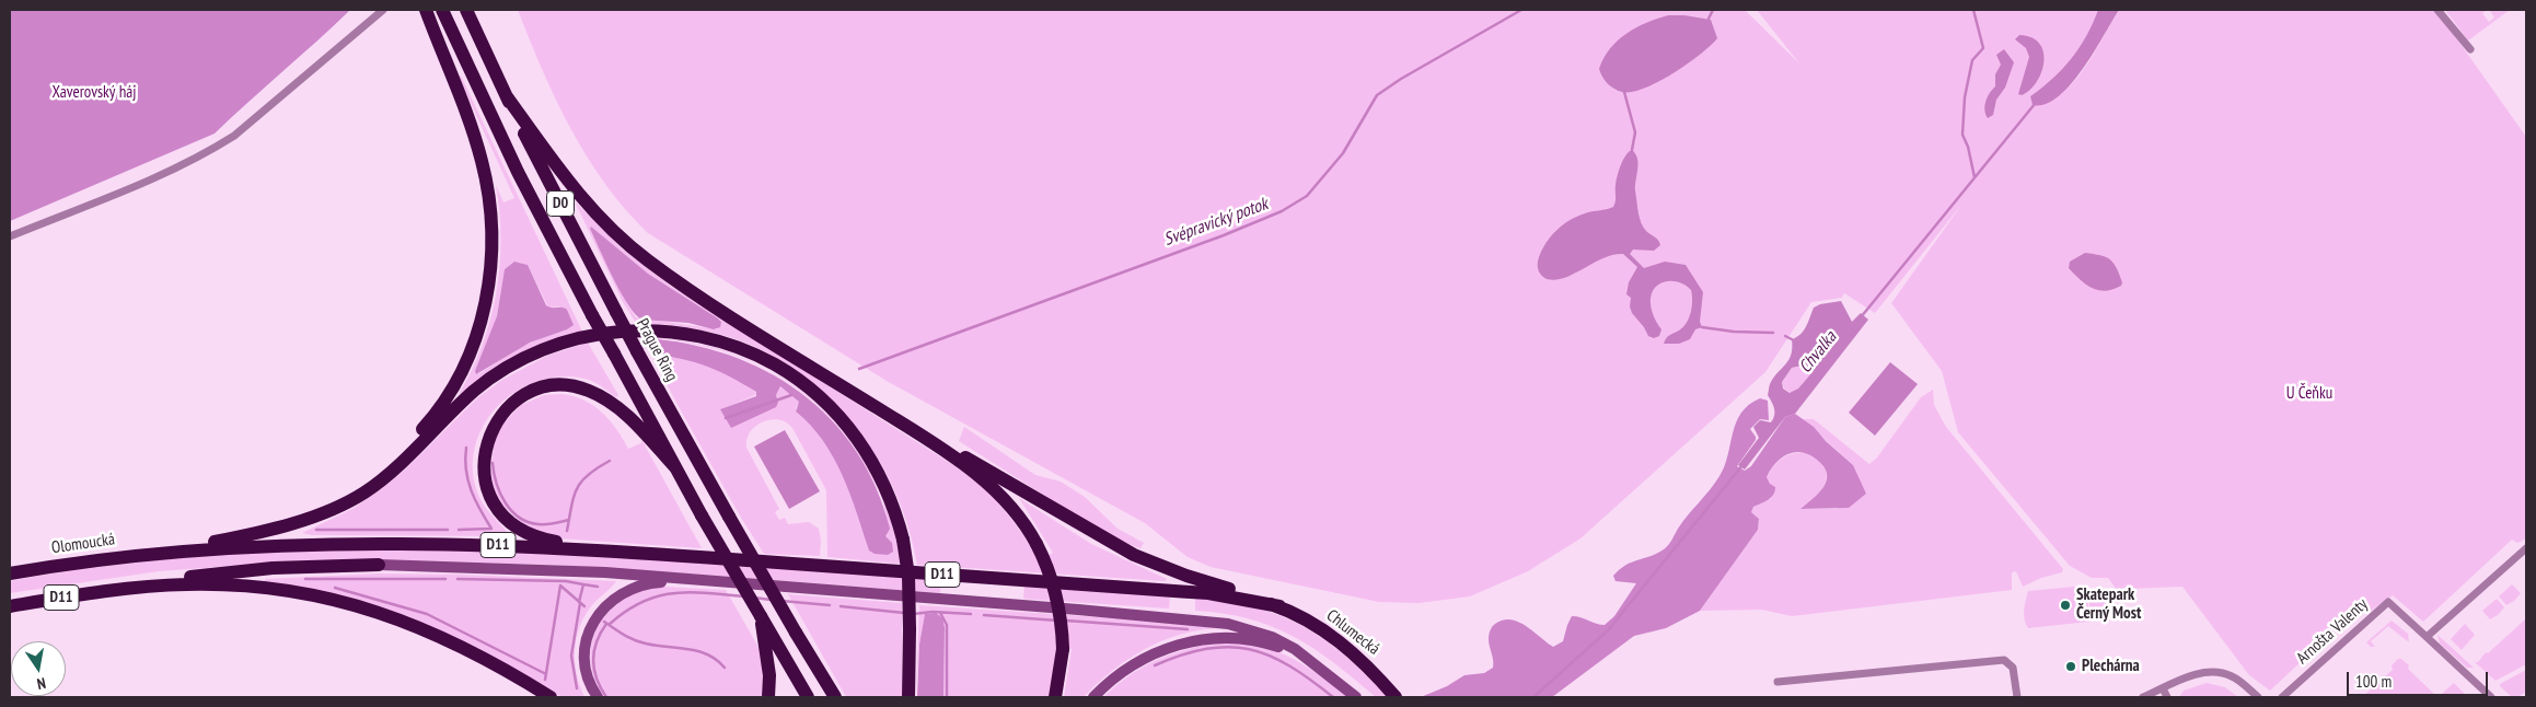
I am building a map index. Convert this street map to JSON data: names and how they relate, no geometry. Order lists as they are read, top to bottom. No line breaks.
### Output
{"streets":{"highway":["D0","Prague Ring","Olomoucká","D11","Chlumecká"],"street":["Arnošta Valenty"]},"crossings":[["Olomoucká","D11"],["D11","Chlumecká"]],"water":["Svépravický potok","Chvalka"],"parks":["Xaverovský háj","U Čeňku"],"places":["Skatepark Černý Most","Plechárna"],"scale_bar":"100 m","north":"bottom"}
